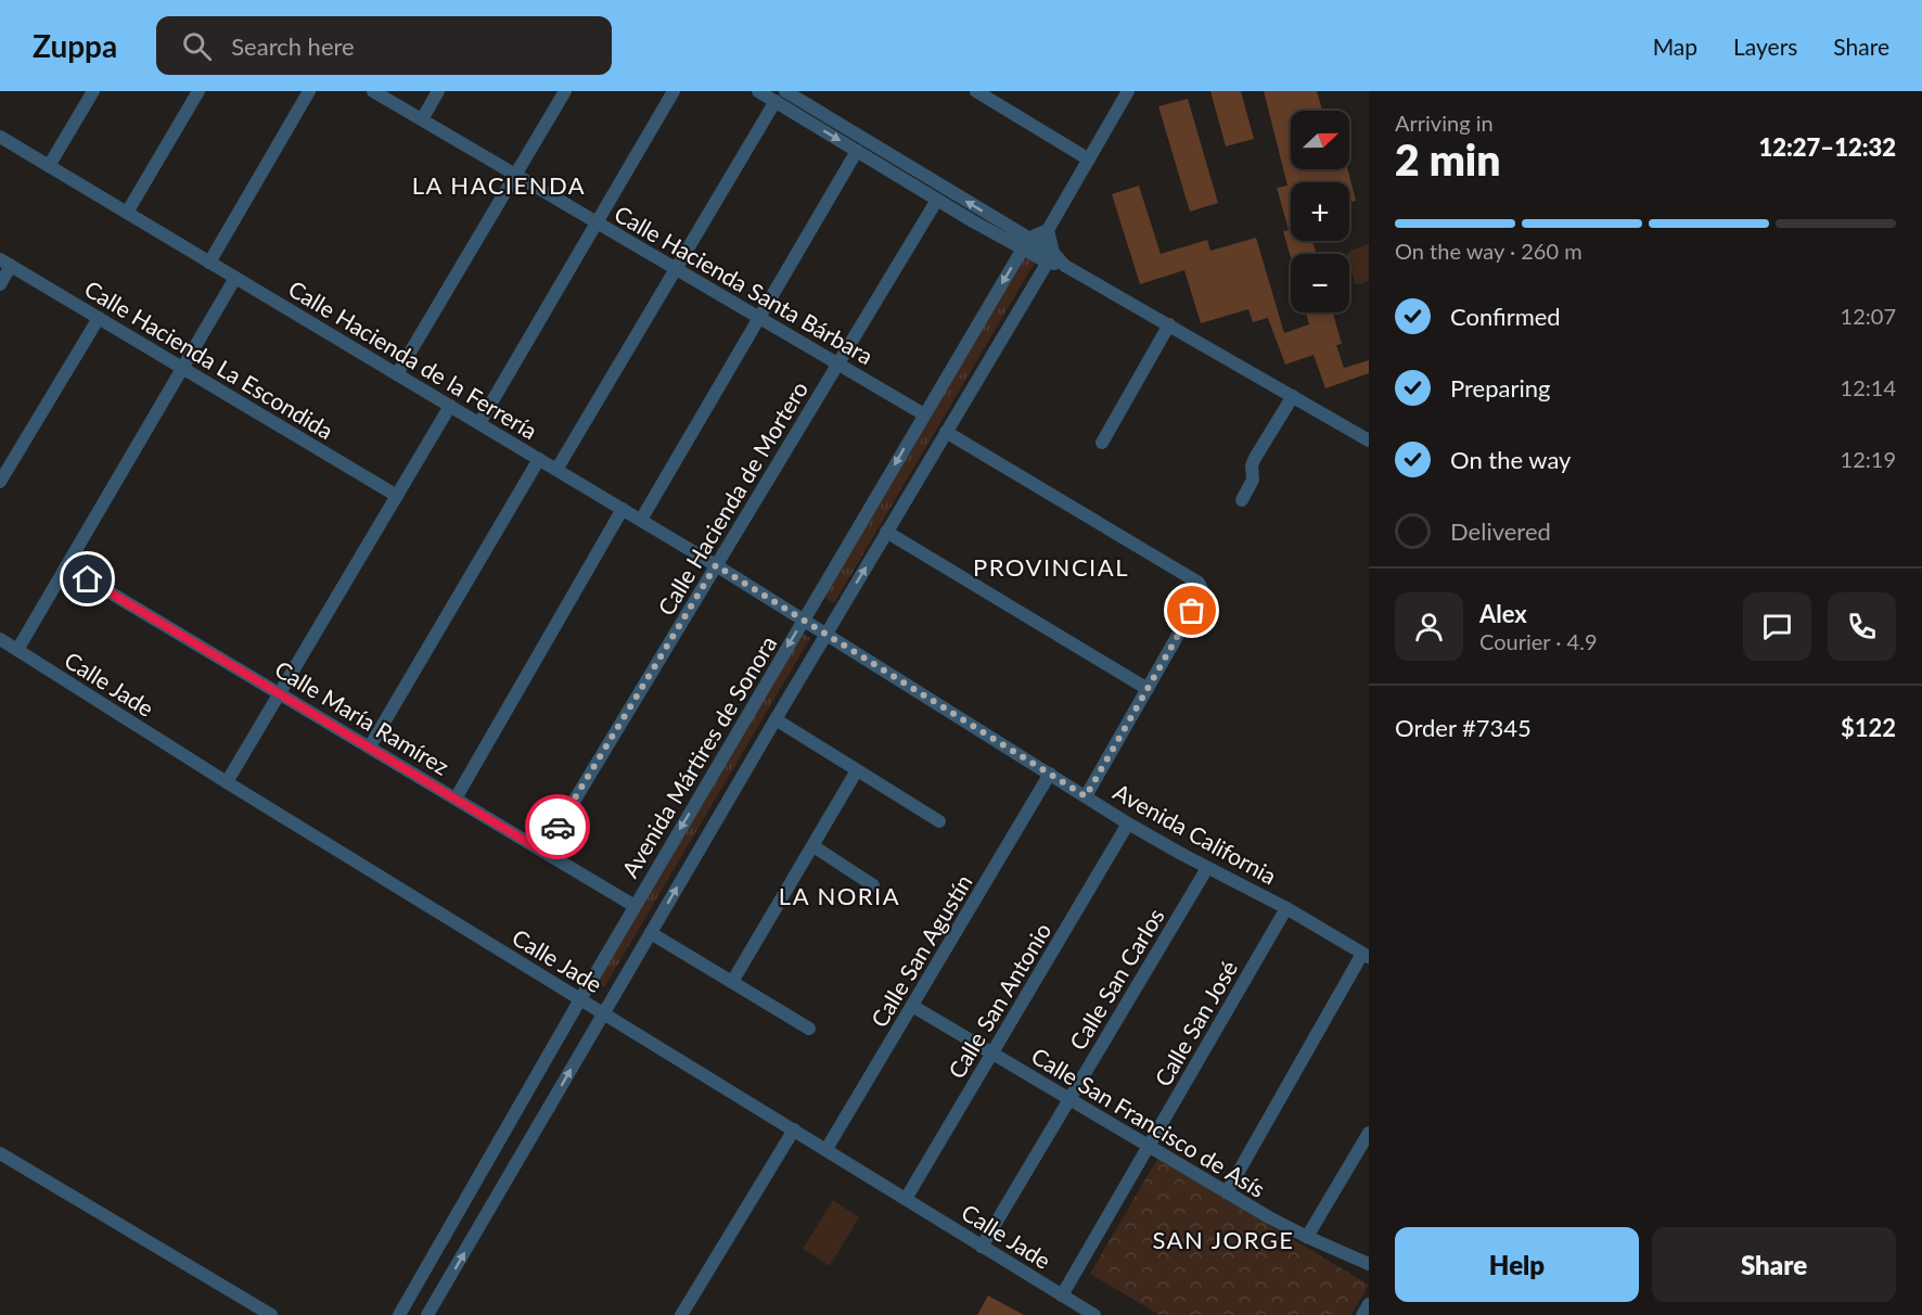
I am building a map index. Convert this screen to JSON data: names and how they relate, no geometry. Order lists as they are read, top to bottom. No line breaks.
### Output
{"streets":{"street":["Calle Hacienda Santa Bárbara","Calle Hacienda La Escondida","Calle Hacienda de la Ferrería","Calle Hacienda de Mortero","Calle Jade","Calle María Ramírez","Avenida Mártires de Sonora","Avenida California","Calle San Agustín","Calle San Carlos","Calle San Antonio","Calle San José","Calle San Francisco de Asís"]},"crossings":[["Calle Hacienda Santa Bárbara","Calle Hacienda de Mortero"],["Calle Hacienda Santa Bárbara","Avenida Mártires de Sonora"],["Calle Hacienda de la Ferrería","Calle Hacienda de Mortero"],["Calle Hacienda de la Ferrería","Avenida Mártires de Sonora"],["Calle Hacienda de la Ferrería","Avenida California"],["Calle Hacienda de Mortero","Calle María Ramírez"],["Calle Jade","Avenida Mártires de Sonora"],["Calle Jade","Calle San Agustín"],["Calle Jade","Calle San Carlos"],["Calle Jade","Calle San Antonio"],["Calle Jade","Calle San José"],["Calle María Ramírez","Avenida Mártires de Sonora"],["Avenida Mártires de Sonora","Avenida California"],["Avenida California","Calle San Agustín"],["Avenida California","Calle San Carlos"],["Avenida California","Calle San Antonio"],["Avenida California","Calle San José"],["Calle San Agustín","Calle San Francisco de Asís"],["Calle San Carlos","Calle San Francisco de Asís"],["Calle San Antonio","Calle San Francisco de Asís"],["Calle San José","Calle San Francisco de Asís"]],"districts":["LA HACIENDA","PROVINCIAL","LA NORIA","SAN JORGE"],"north":"right","page":{"header":"Zuppa","search":"Search here","nav":["Map","Layers","Share"],"heading":["2 min","Arriving in","12:27–12:32"],"panel":["Alex","Courier · 4.9","Order #7345","$122"],"map_buttons":["+","−"],"bar":"On the way · 260 m","list":[["Confirmed","12:07"],["Preparing","12:14"],["On the way","12:19"],"Delivered"],"buttons":["Help","Share"]}}
